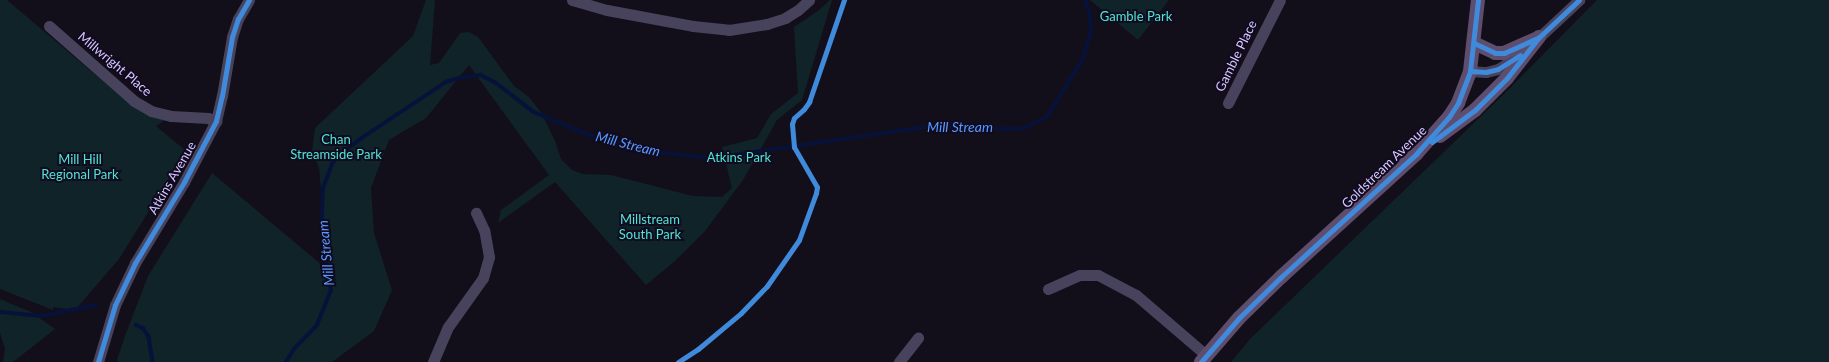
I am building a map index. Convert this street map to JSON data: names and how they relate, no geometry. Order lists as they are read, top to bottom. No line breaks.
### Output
{"streets":{"main road":["Goldstream Avenue"],"street":["Gamble Place","Millwright Place","Atkins Avenue"]},"crossings":[["Millwright Place","Atkins Avenue"]],"water":["Mill Stream"],"parks":["Gamble Park","Chan Streamside Park","Atkins Park","Mill Hill Regional Park","Millstream South Park"]}
